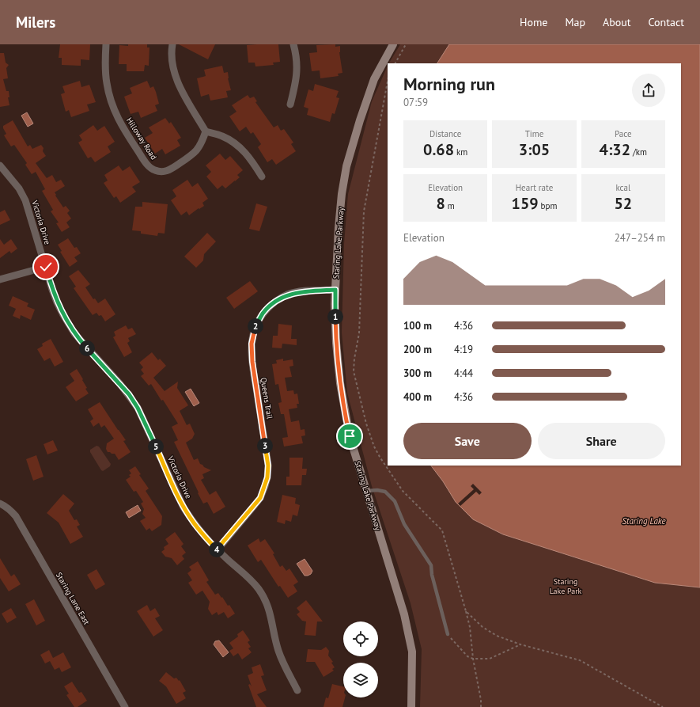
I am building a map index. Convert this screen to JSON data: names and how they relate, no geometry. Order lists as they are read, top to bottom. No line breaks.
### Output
{"streets":{"street":["Hilloway Road","Victoria Drive","Staring Lake Parkway","Queens Trail","Staring Lane East"]},"crossings":[["Victoria Drive","Queens Trail"],["Staring Lake Parkway","Queens Trail"]],"water":["Staring Lake"],"parks":["Staring Lake Park"],"page":{"header":"Milers","nav":["Home","Map","About","Contact"],"heading":["Morning run","07:59"],"stats":[["Distance","0.68 km"],["Time","3:05"],["Pace","4:32 /km"],["Elevation","8 m"],["Heart rate","159 bpm"],["kcal","52"]],"chart":["Elevation","247–254 m"],"pins":["1","2","6","3","5","4"],"list":[{"name":"100 m","note":"4:36"},{"name":"200 m","note":"4:19"},{"name":"300 m","note":"4:44"},{"name":"400 m","note":"4:36"}],"buttons":["Save","Share"]}}
